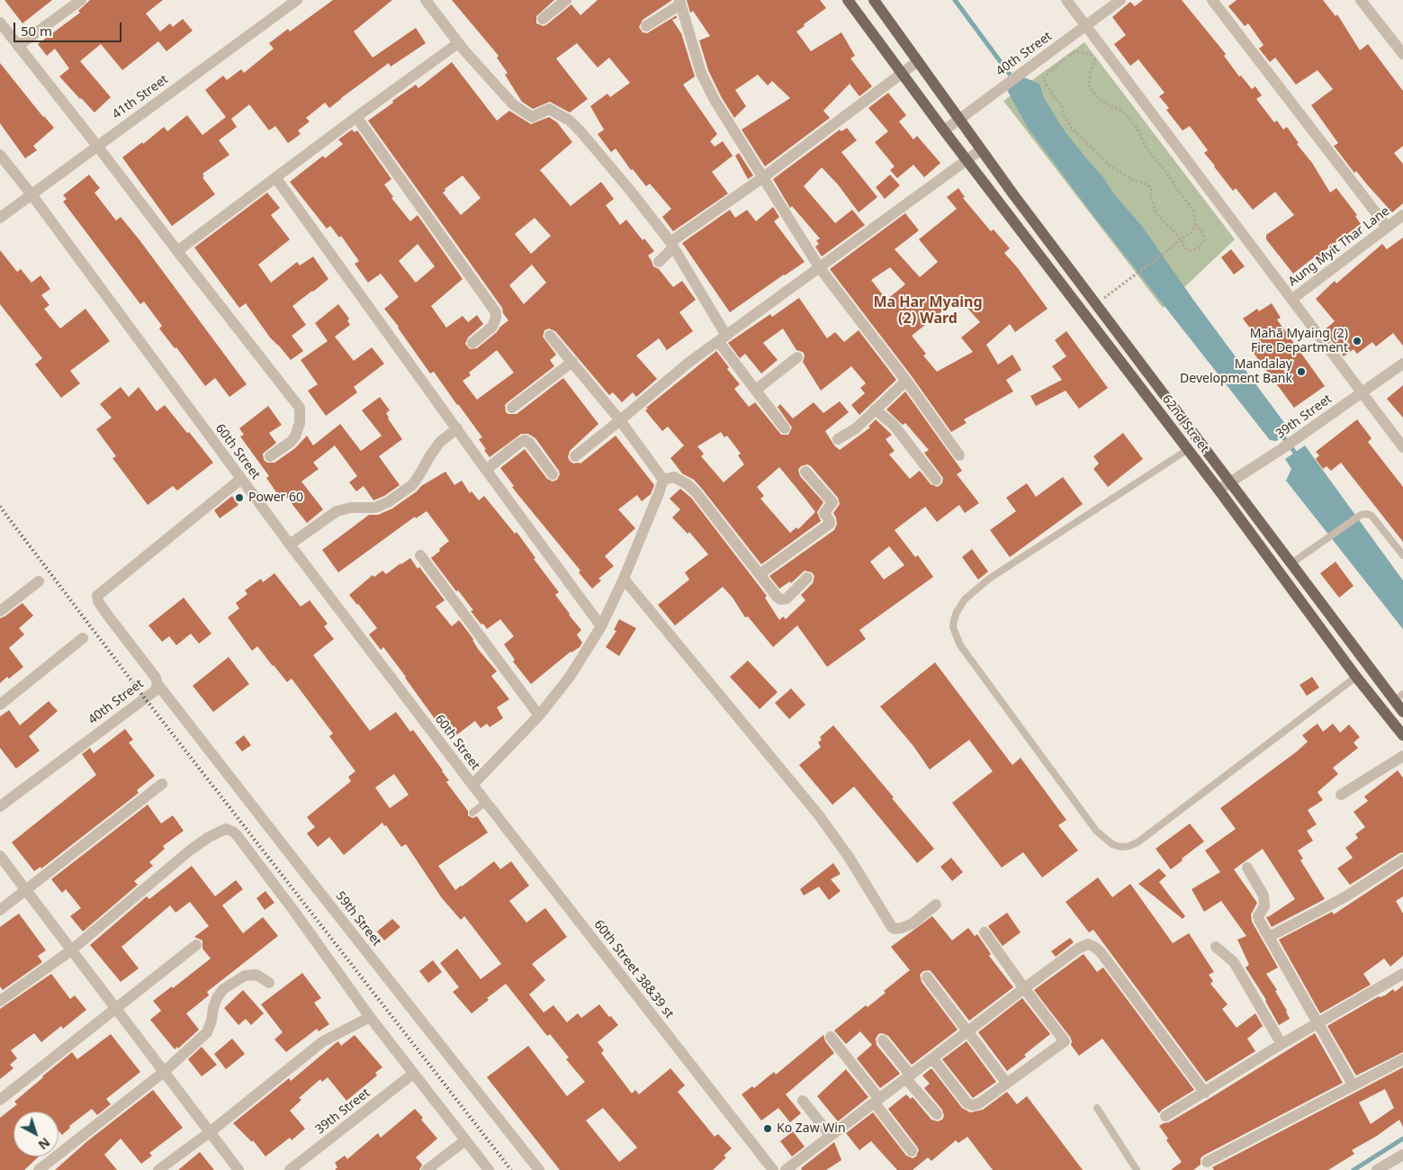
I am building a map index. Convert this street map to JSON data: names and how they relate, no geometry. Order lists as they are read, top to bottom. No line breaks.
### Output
{"streets":{"main road":["62nd Street"],"street":["40th Street","41th Street","Aung Myit Thar Lane","39th Street","60th Street","59th Street","60th Street 38&39 st"]},"crossings":[["40th Street","62nd Street"],["40th Street","60th Street"],["40th Street","59th Street"],["41th Street","60th Street"],["39th Street","62nd Street"],["60th Street","60th Street 38&39 st"]],"districts":["Ma Har Myaing (2) Ward"],"places":["Mahā Myaing (2) Fire Department","Mandalay Development Bank","Power 60","Ko Zaw Win"],"scale_bar":"50 m","north":"bottom right"}
